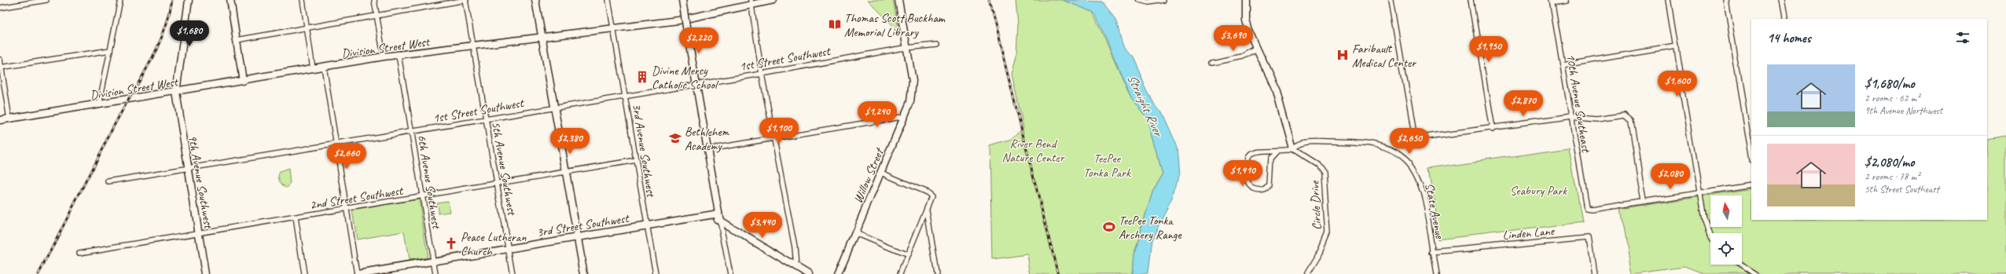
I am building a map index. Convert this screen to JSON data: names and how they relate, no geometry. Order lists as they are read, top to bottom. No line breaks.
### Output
{"streets":{"street":["Division Street West","1st Street Southwest","10th Avenue Southeast","3rd Avenue Southwest","5th Avenue Southwest","Willow Street","9th Avenue Southwest","6th Avenue Southwest","2nd Street Southwest","Circle Drive","State Avenue","3rd Street Southwest","Linden Lane"]},"crossings":[["Division Street West","3rd Avenue Southwest"],["Division Street West","5th Avenue Southwest"],["Division Street West","9th Avenue Southwest"],["Division Street West","6th Avenue Southwest"],["1st Street Southwest","3rd Avenue Southwest"],["1st Street Southwest","5th Avenue Southwest"],["1st Street Southwest","Willow Street"],["1st Street Southwest","9th Avenue Southwest"],["1st Street Southwest","6th Avenue Southwest"],["3rd Avenue Southwest","2nd Street Southwest"],["3rd Avenue Southwest","3rd Street Southwest"],["5th Avenue Southwest","2nd Street Southwest"],["5th Avenue Southwest","3rd Street Southwest"],["9th Avenue Southwest","2nd Street Southwest"],["6th Avenue Southwest","2nd Street Southwest"],["6th Avenue Southwest","3rd Street Southwest"],["Circle Drive","State Avenue"],["State Avenue","Linden Lane"]],"water":["Straight River"],"parks":["River Bend Nature Center","TeePee Tonka Park","Seabury Park"],"places":{"library":["Thomas Scott Buckham Memorial Library"],"hospital":["Faribault Medical Center"],"building":["Divine Mercy Catholic School"],"school or university":["Bethlehem Academy"],"sports":["TeePee Tonka Archery Range"],"church":["Peace Lutheran Church"]},"north":"top","page":{"heading":"14 homes","price":["$1,680","$3,690","$2,220","$1,950","$1,600","$2,870","$1,240","$1,100","$2,380","$2,650","$2,660","$1,410","$2,080","$3,440"],"list":[{"name":"$1,680/mo","note":"2 rooms · 62 m² · 9th Avenue Northwest"},{"name":"$2,080/mo","note":"2 rooms · 78 m² · 5th Street Southeast"}]}}
